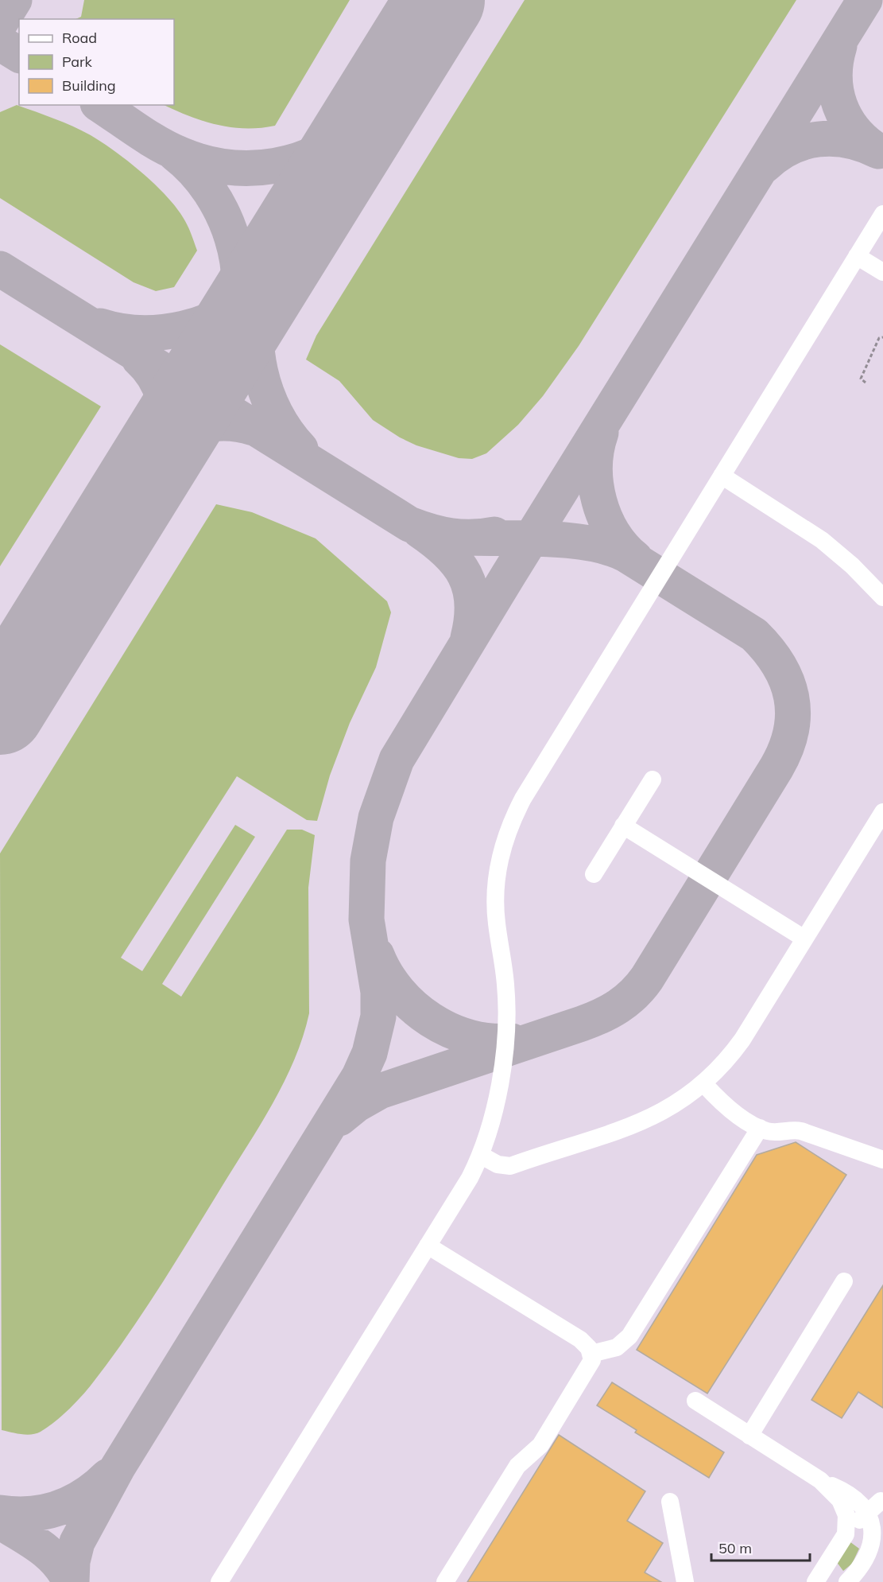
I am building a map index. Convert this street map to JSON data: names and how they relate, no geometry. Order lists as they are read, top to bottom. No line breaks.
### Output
{"legend":["Road","Park","Building"],"scale_bar":"50 m"}
